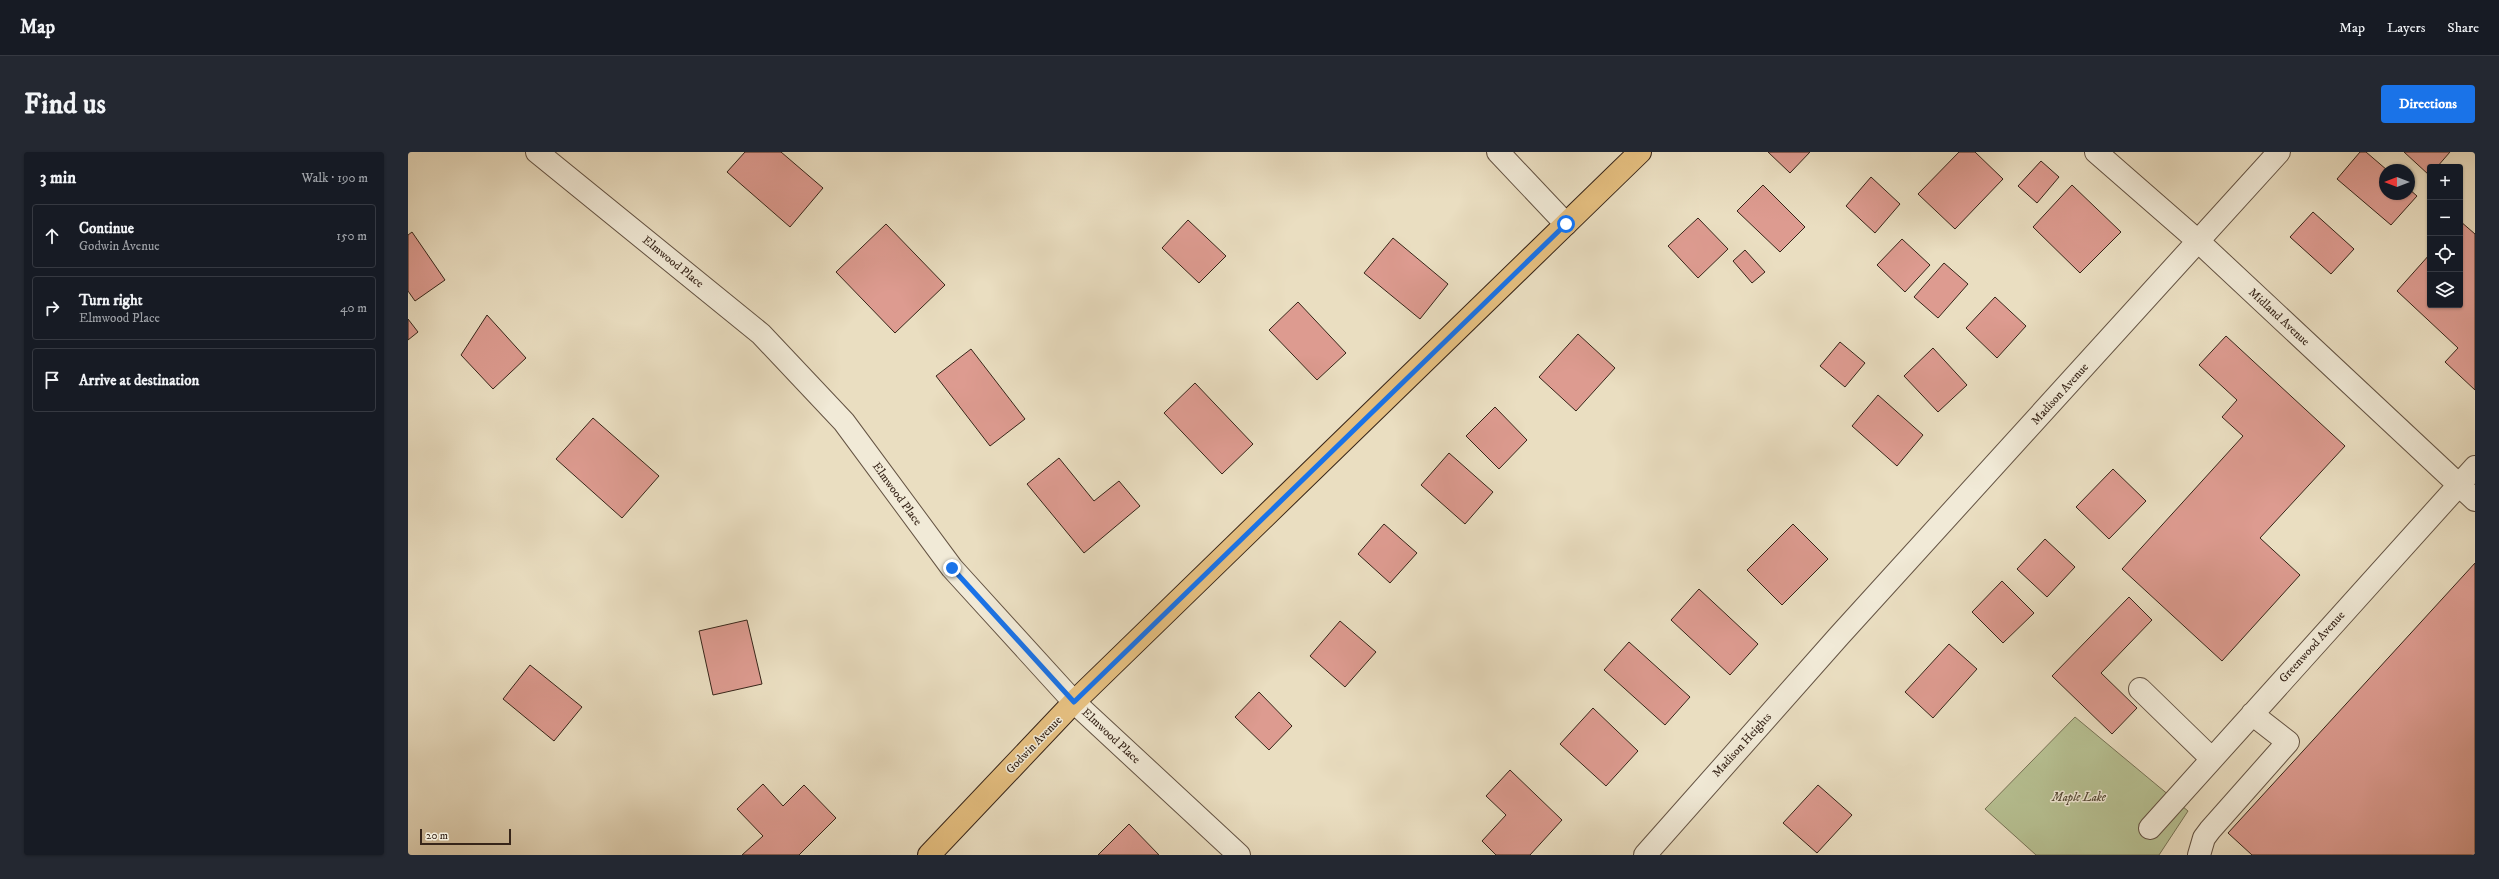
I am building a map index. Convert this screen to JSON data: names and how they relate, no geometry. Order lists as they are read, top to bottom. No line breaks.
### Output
{"streets":{"main road":["Godwin Avenue"],"street":["Elmwood Place","Midland Avenue","Madison Avenue","Greenwood Avenue","Madison Heights"]},"crossings":[["Elmwood Place","Godwin Avenue"],["Midland Avenue","Madison Avenue"],["Midland Avenue","Greenwood Avenue"],["Madison Avenue","Madison Heights"]],"parks":["Maple Lake"],"scale_bar":"20 m","north":"left","page":{"header":"Map","nav":["Map","Layers","Share"],"buttons":"Directions","title":"Find us","heading":["3 min","Walk · 190 m"],"map_buttons":["+","−"],"list":[["Continue","Godwin Avenue","150 m"],["Turn right","Elmwood Place","40 m"],"Arrive at destination"],"scale":"20 m"}}
